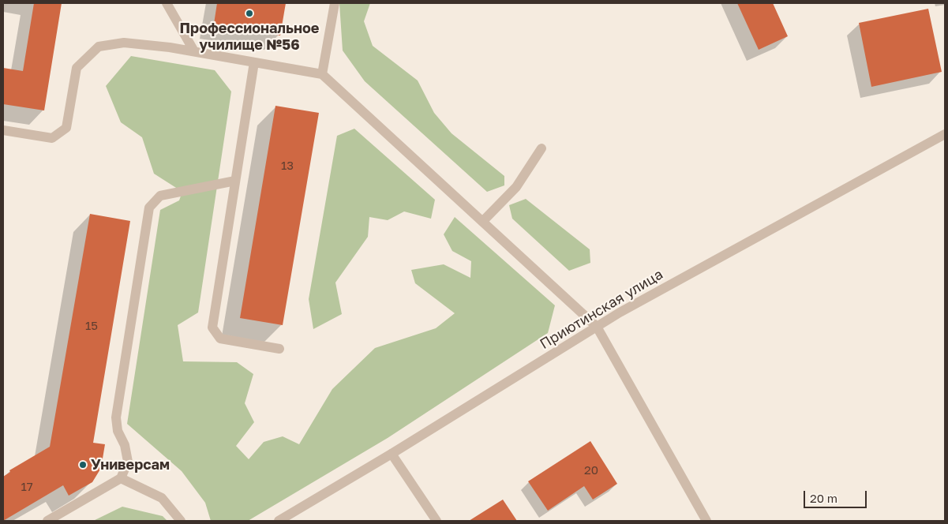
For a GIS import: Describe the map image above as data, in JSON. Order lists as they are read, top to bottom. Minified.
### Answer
{"streets":{"street":["Приютинская улица"]},"places":["Профессиональное училище №56","Универсам"],"house_numbers":["13","15","20","17"],"scale_bar":"20 m"}
